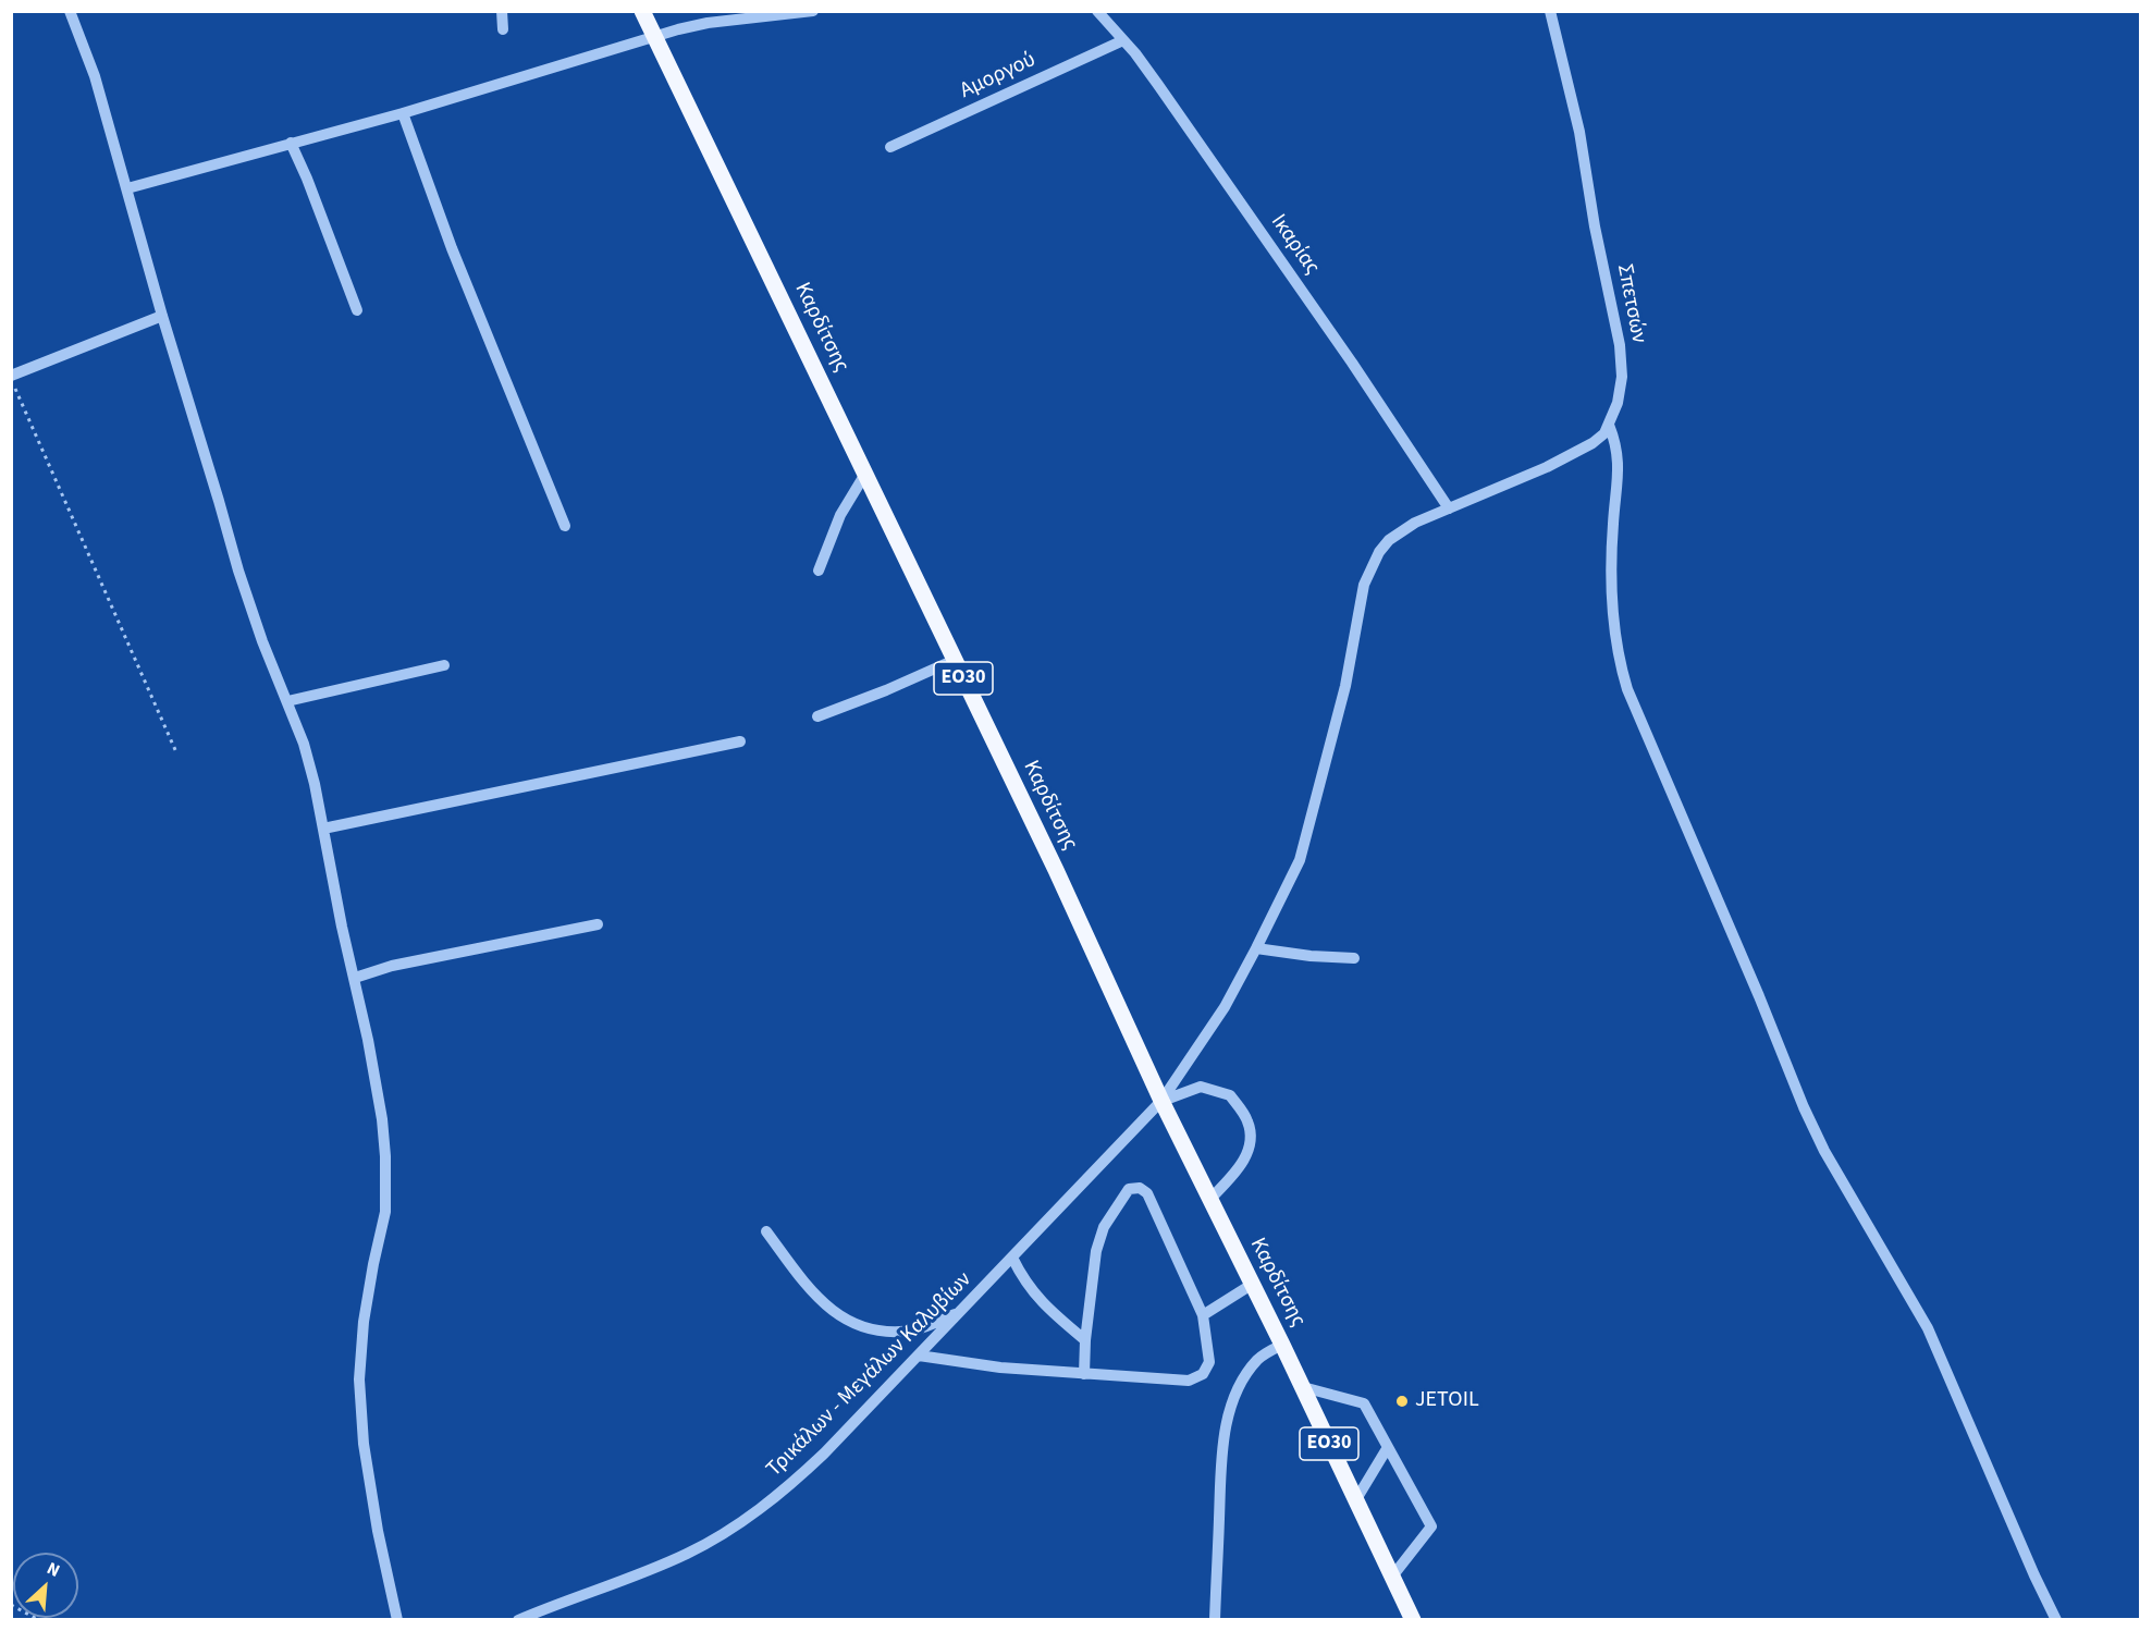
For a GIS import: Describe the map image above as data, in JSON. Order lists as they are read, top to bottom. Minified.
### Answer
{"streets":{"main road":["Καρδίτσης","ΕΟ30"],"street":["Αμοργού","Ικαρίας","Σπετσών","Τρικάλων - Μεγάλων Καλυβίων"]},"crossings":[["Αμοργού","Ικαρίας"],["Ικαρίας","Σπετσών"],["Σπετσών","Τρικάλων - Μεγάλων Καλυβίων"],["Καρδίτσης","Τρικάλων - Μεγάλων Καλυβίων"]],"places":["JETOIL"],"north":"top right"}
